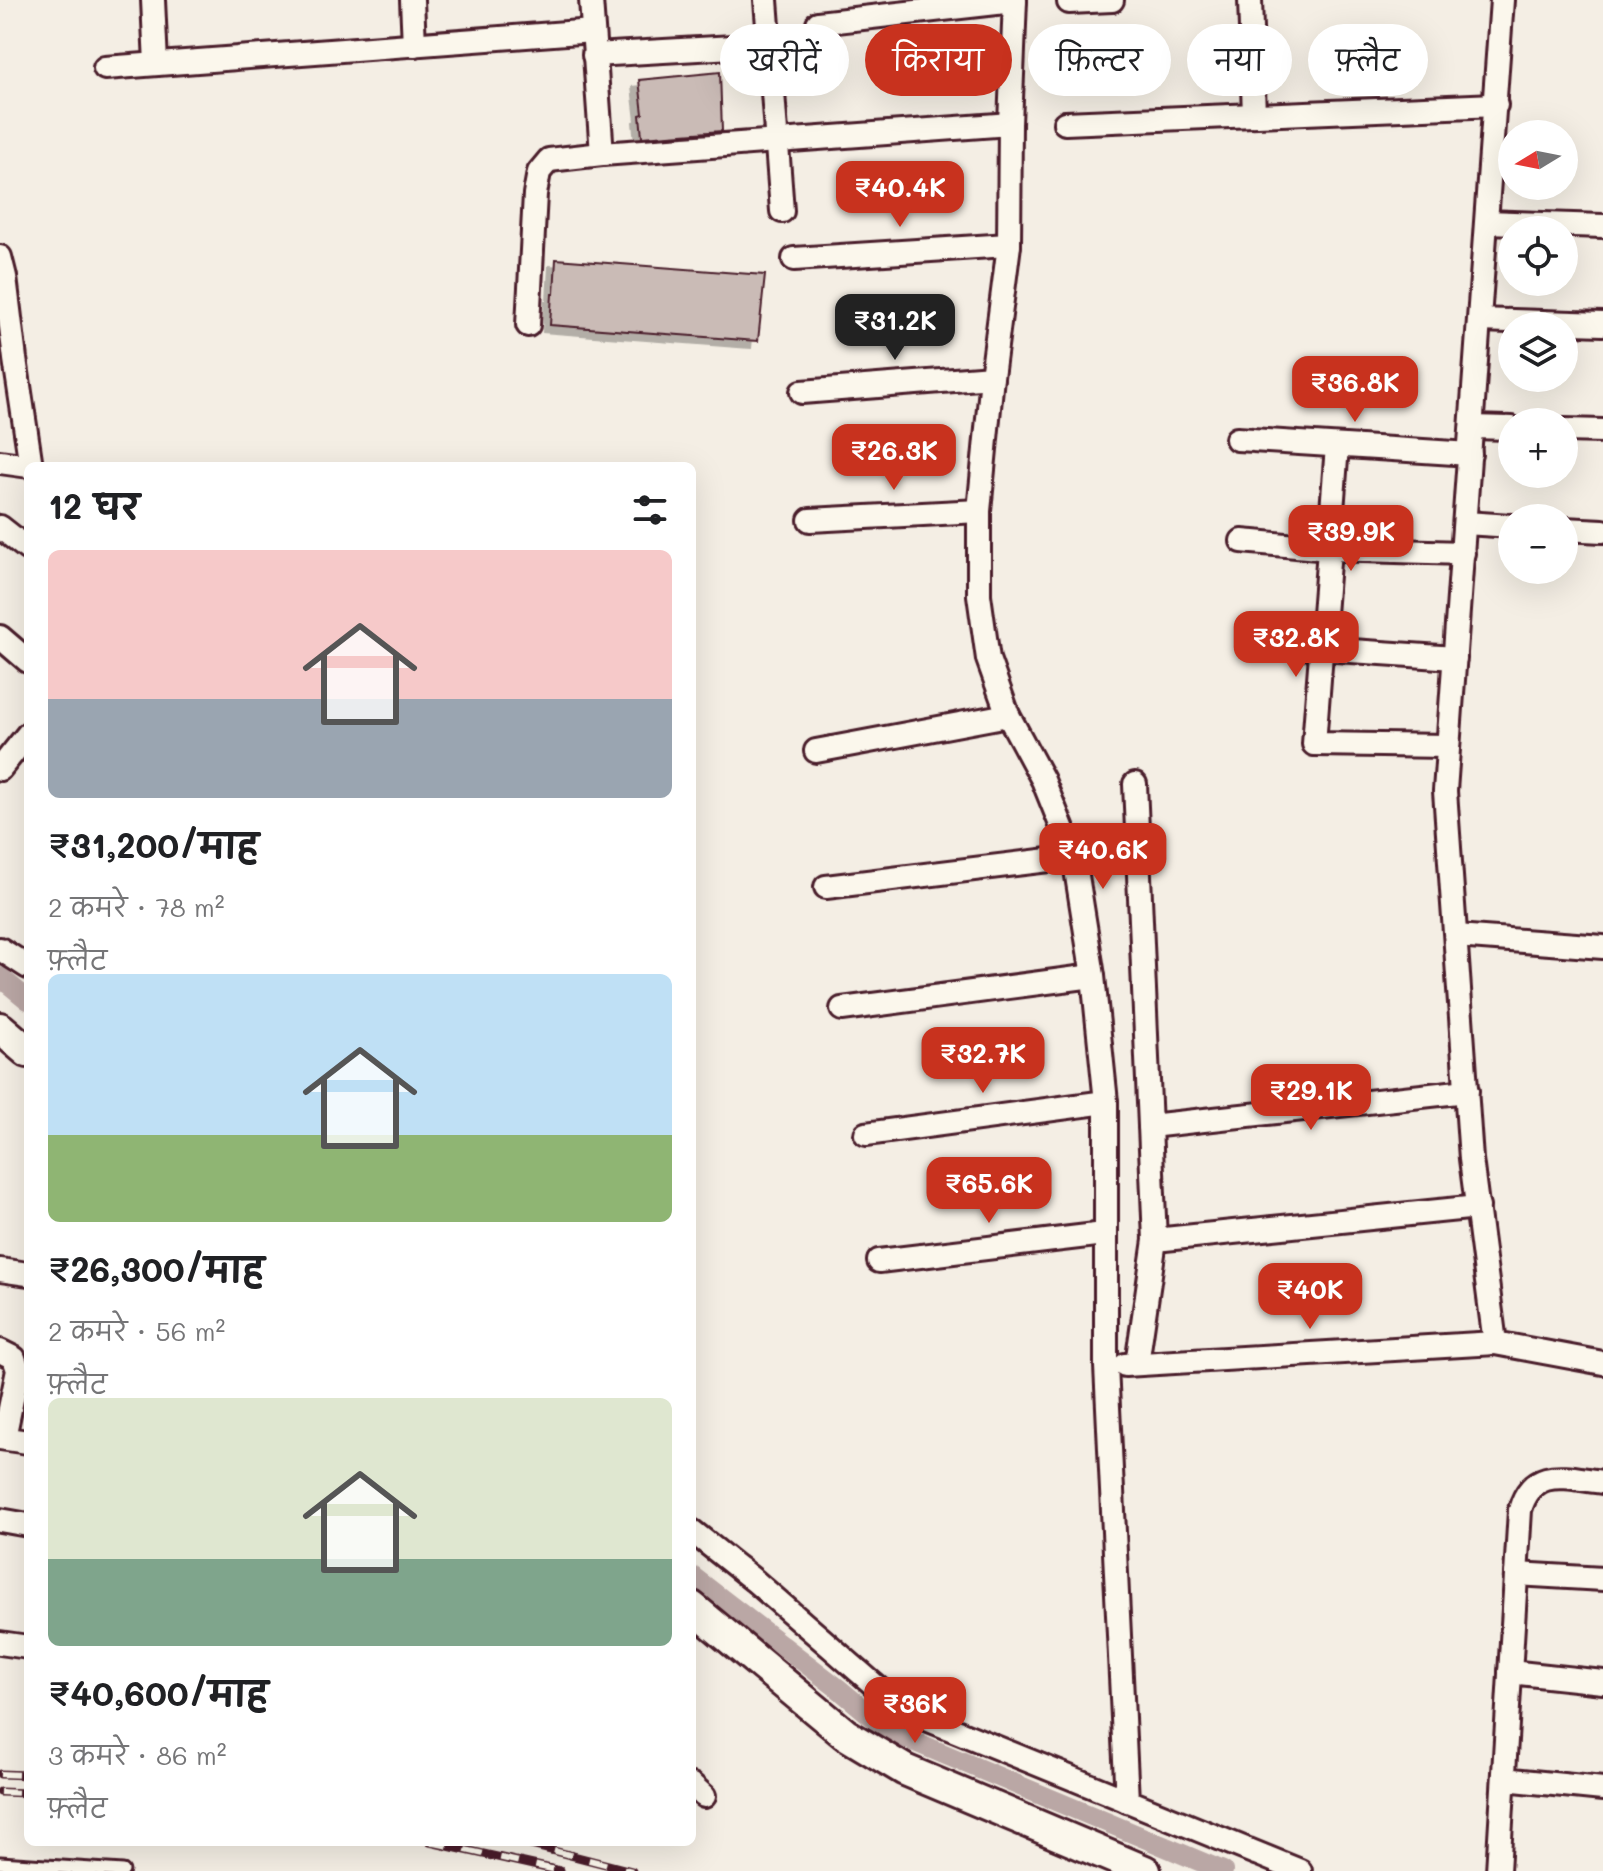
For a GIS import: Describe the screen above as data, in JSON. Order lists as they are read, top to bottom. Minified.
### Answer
{"north":"left","page":{"chip":["खरीदें","किराया","फ़िल्टर","नया","फ़्लैट"],"map_buttons":["+","−"],"price":["₹40.4K","₹31.2K","₹36.8K","₹26.3K","₹39.9K","₹32.8K","₹40.6K","₹32.7K","₹29.1K","₹65.6K","₹40K","₹36K"],"heading":"12 घर","list":[{"name":"₹31,200/माह","note":"2 कमरे · 78 m² · फ़्लैट"},{"name":"₹26,300/माह","note":"2 कमरे · 56 m² · फ़्लैट"},{"name":"₹40,600/माह","note":"3 कमरे · 86 m² · फ़्लैट"}]}}
